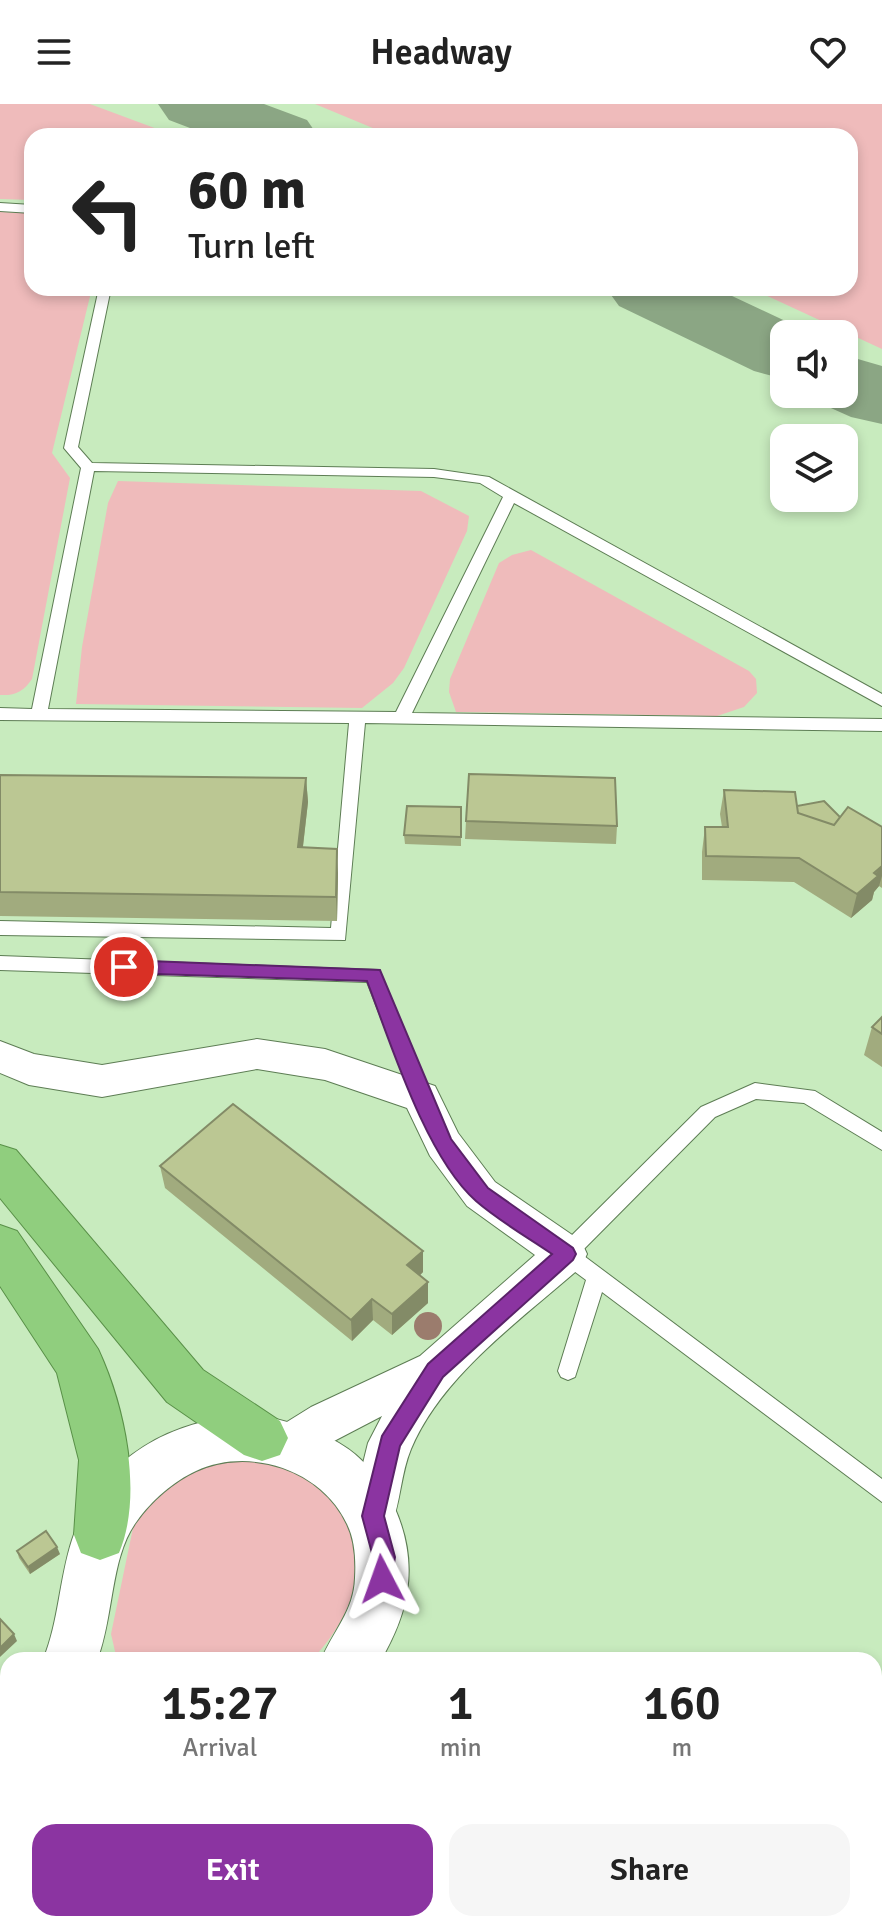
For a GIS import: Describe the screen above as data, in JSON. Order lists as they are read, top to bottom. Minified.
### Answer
{"page":{"header":"Headway","turn":["60 m","Turn left"],"eta":["15:27","Arrival","1","min","160","m"],"buttons":["Exit","Share"]}}
